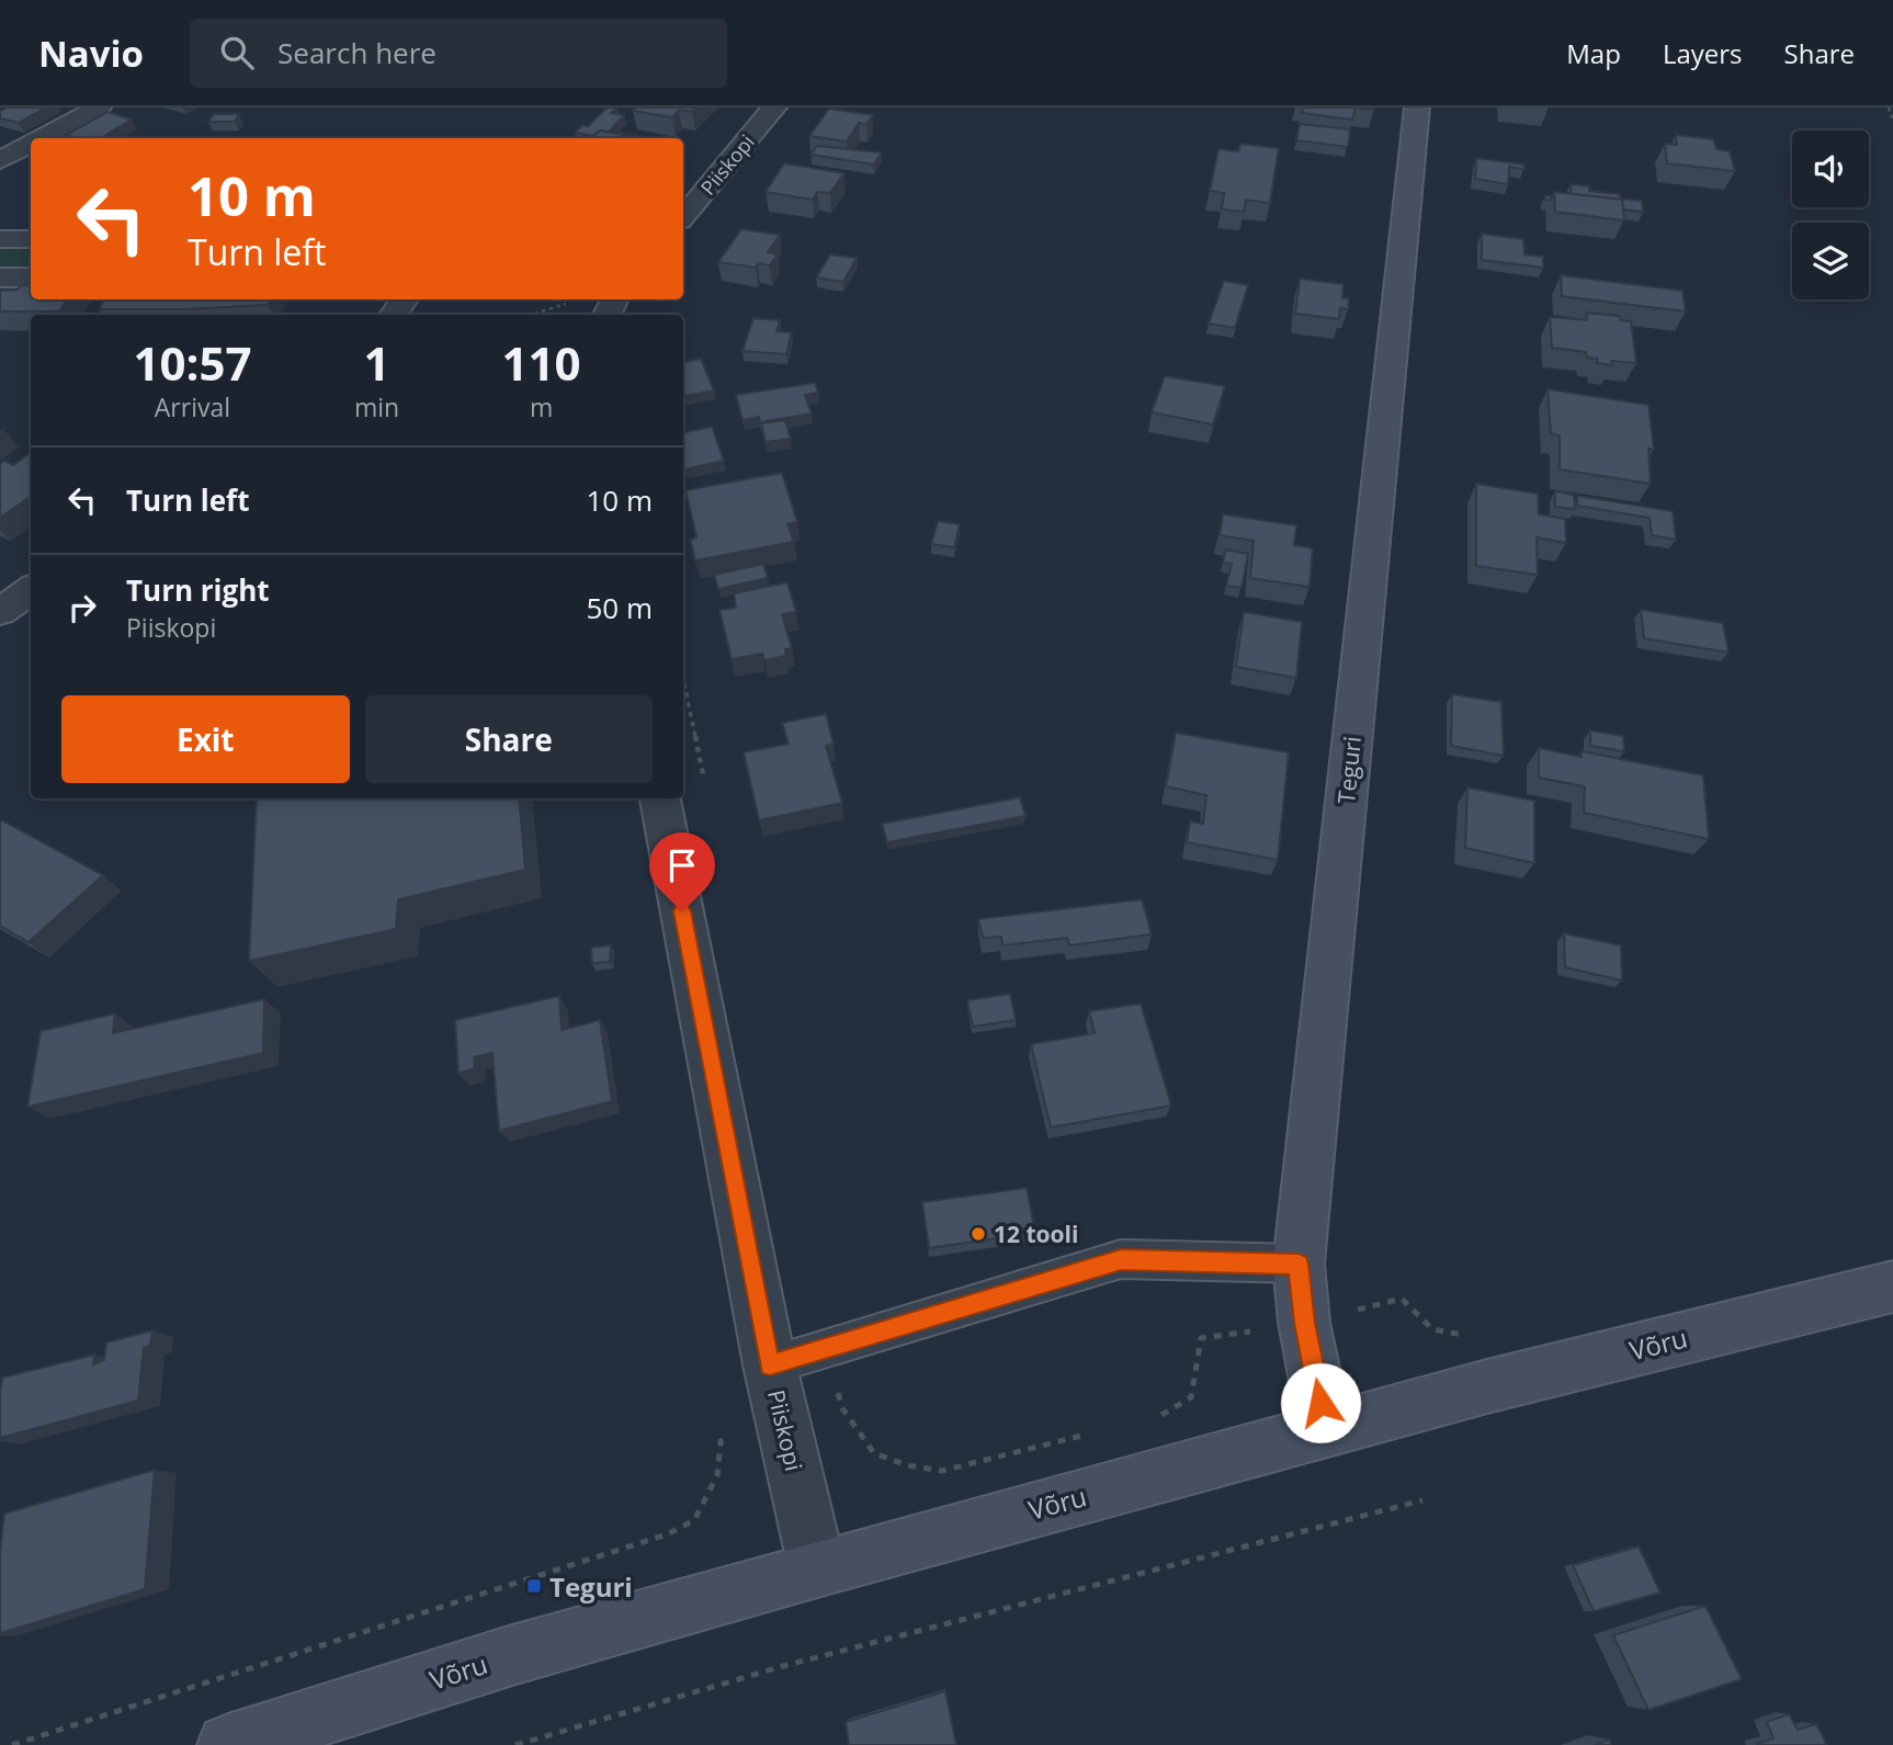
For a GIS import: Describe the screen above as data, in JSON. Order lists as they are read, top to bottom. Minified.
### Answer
{"streets":{"street":["Piiskopi","Teguri","Võru"]},"crossings":[["Piiskopi","Võru"],["Teguri","Võru"]],"places":{"other":["12 tooli"],"transit":["Teguri"]},"page":{"header":"Navio","search":"Search here","nav":["Map","Layers","Share"],"turn":["10 m","Turn left"],"eta":["10:57","Arrival","1","min","110","m"],"list":[{"name":"Turn left","value":"10 m"},{"name":"Turn right","note":"Piiskopi","value":"50 m"}],"buttons":["Exit","Share"]}}
